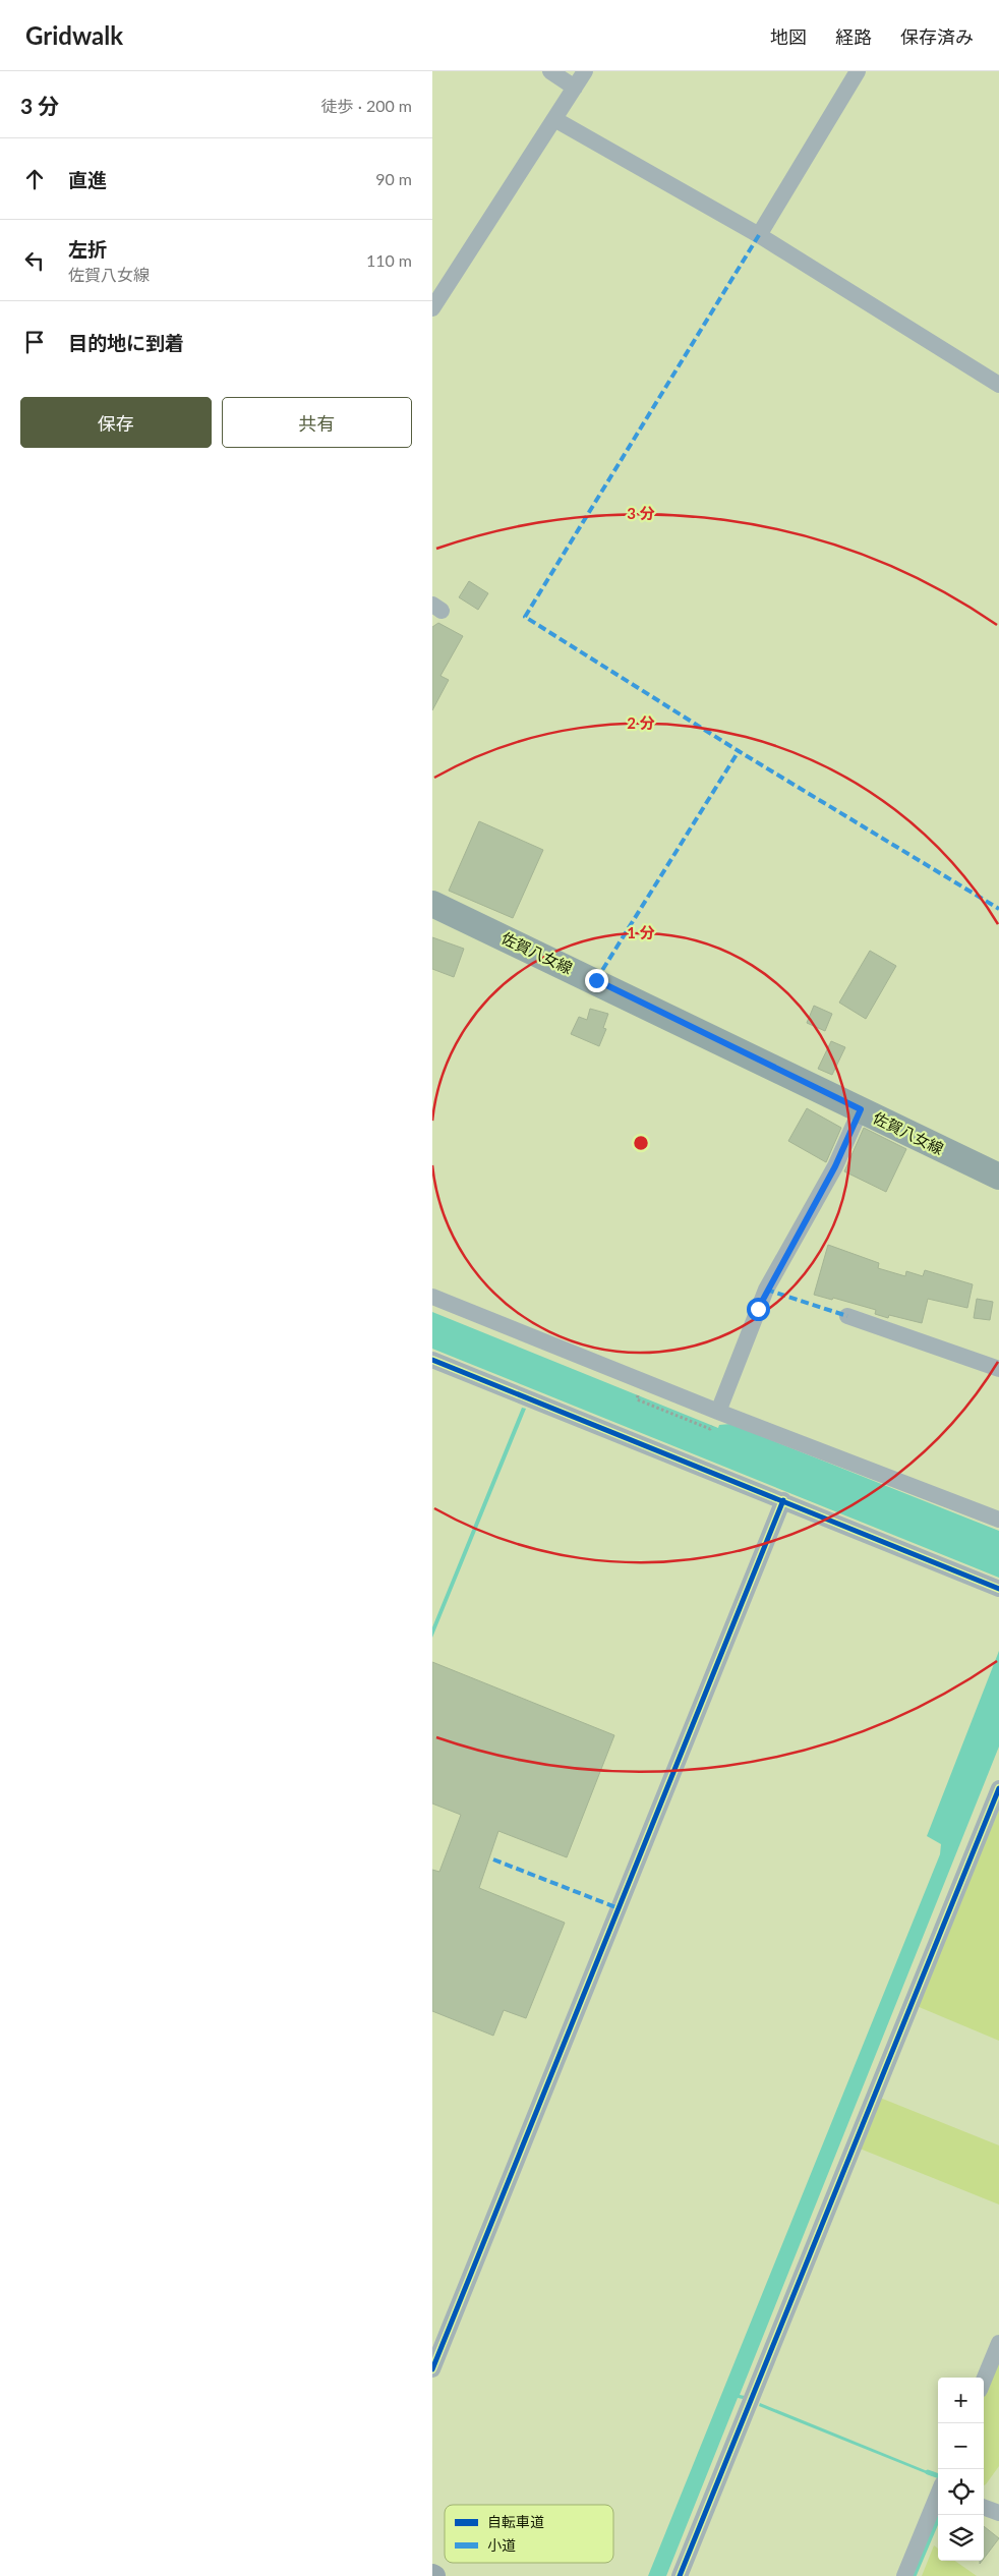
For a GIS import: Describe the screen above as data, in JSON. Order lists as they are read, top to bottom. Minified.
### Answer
{"streets":{"main road":["佐賀八女線"]},"legend":["自転車道","小道"],"page":{"header":"Gridwalk","nav":["地図","経路","保存済み"],"heading":["3 分","徒歩 · 200 m"],"list":[["直進","90 m"],["左折","佐賀八女線","110 m"],"目的地に到着"],"buttons":["保存","共有"],"map_buttons":["+","−"]},"rings":["3 分","2 分","1 分"]}
